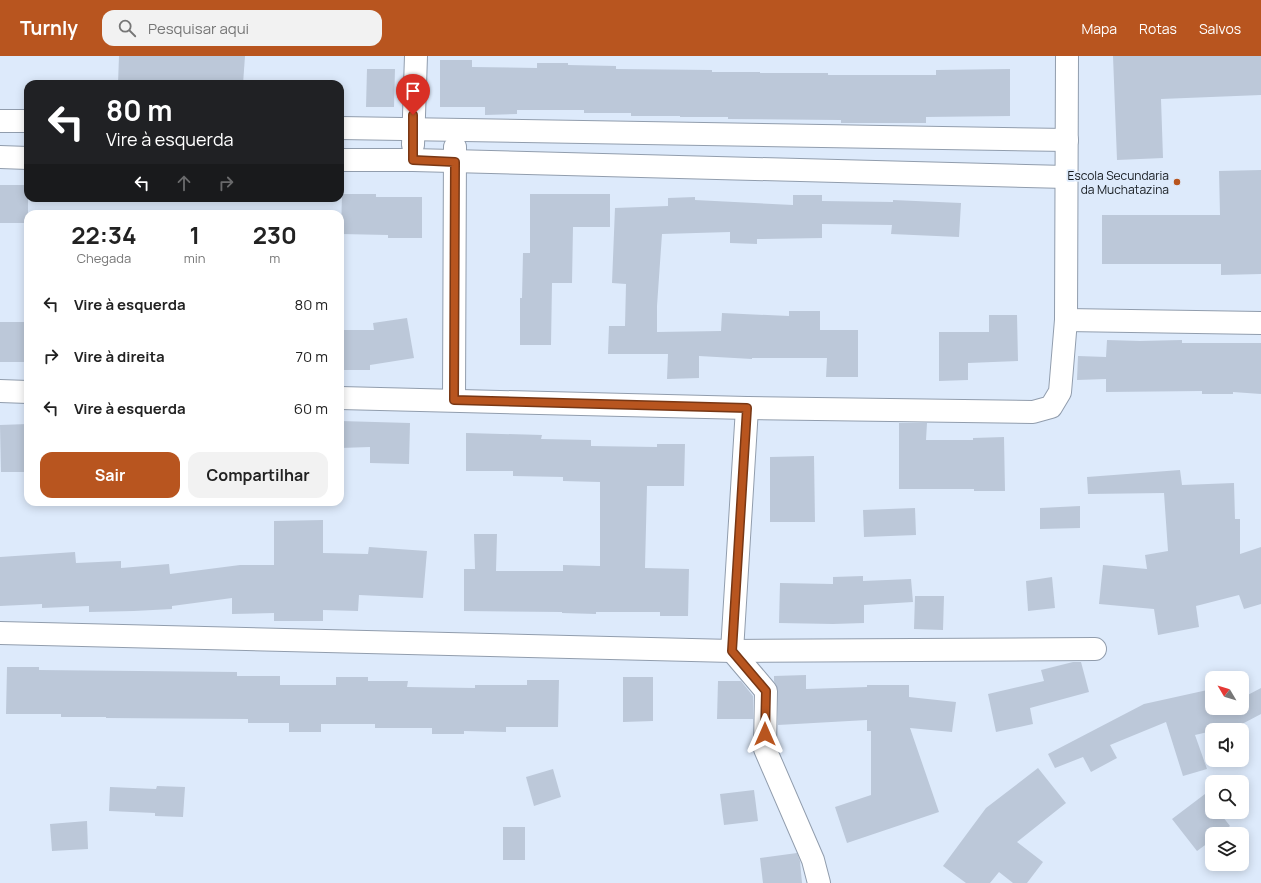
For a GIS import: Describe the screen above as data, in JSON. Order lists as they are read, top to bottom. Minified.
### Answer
{"places":["Escola Secundaria da Muchatazina"],"north":"top left","page":{"header":"Turnly","search":"Pesquisar aqui","nav":["Mapa","Rotas","Salvos"],"turn":["80 m","Vire à esquerda"],"eta":["22:34","Chegada","1","min","230","m"],"list":[{"name":"Vire à esquerda","value":"80 m"},{"name":"Vire à direita","value":"70 m"},{"name":"Vire à esquerda","value":"60 m"}],"buttons":["Sair","Compartilhar"]}}
